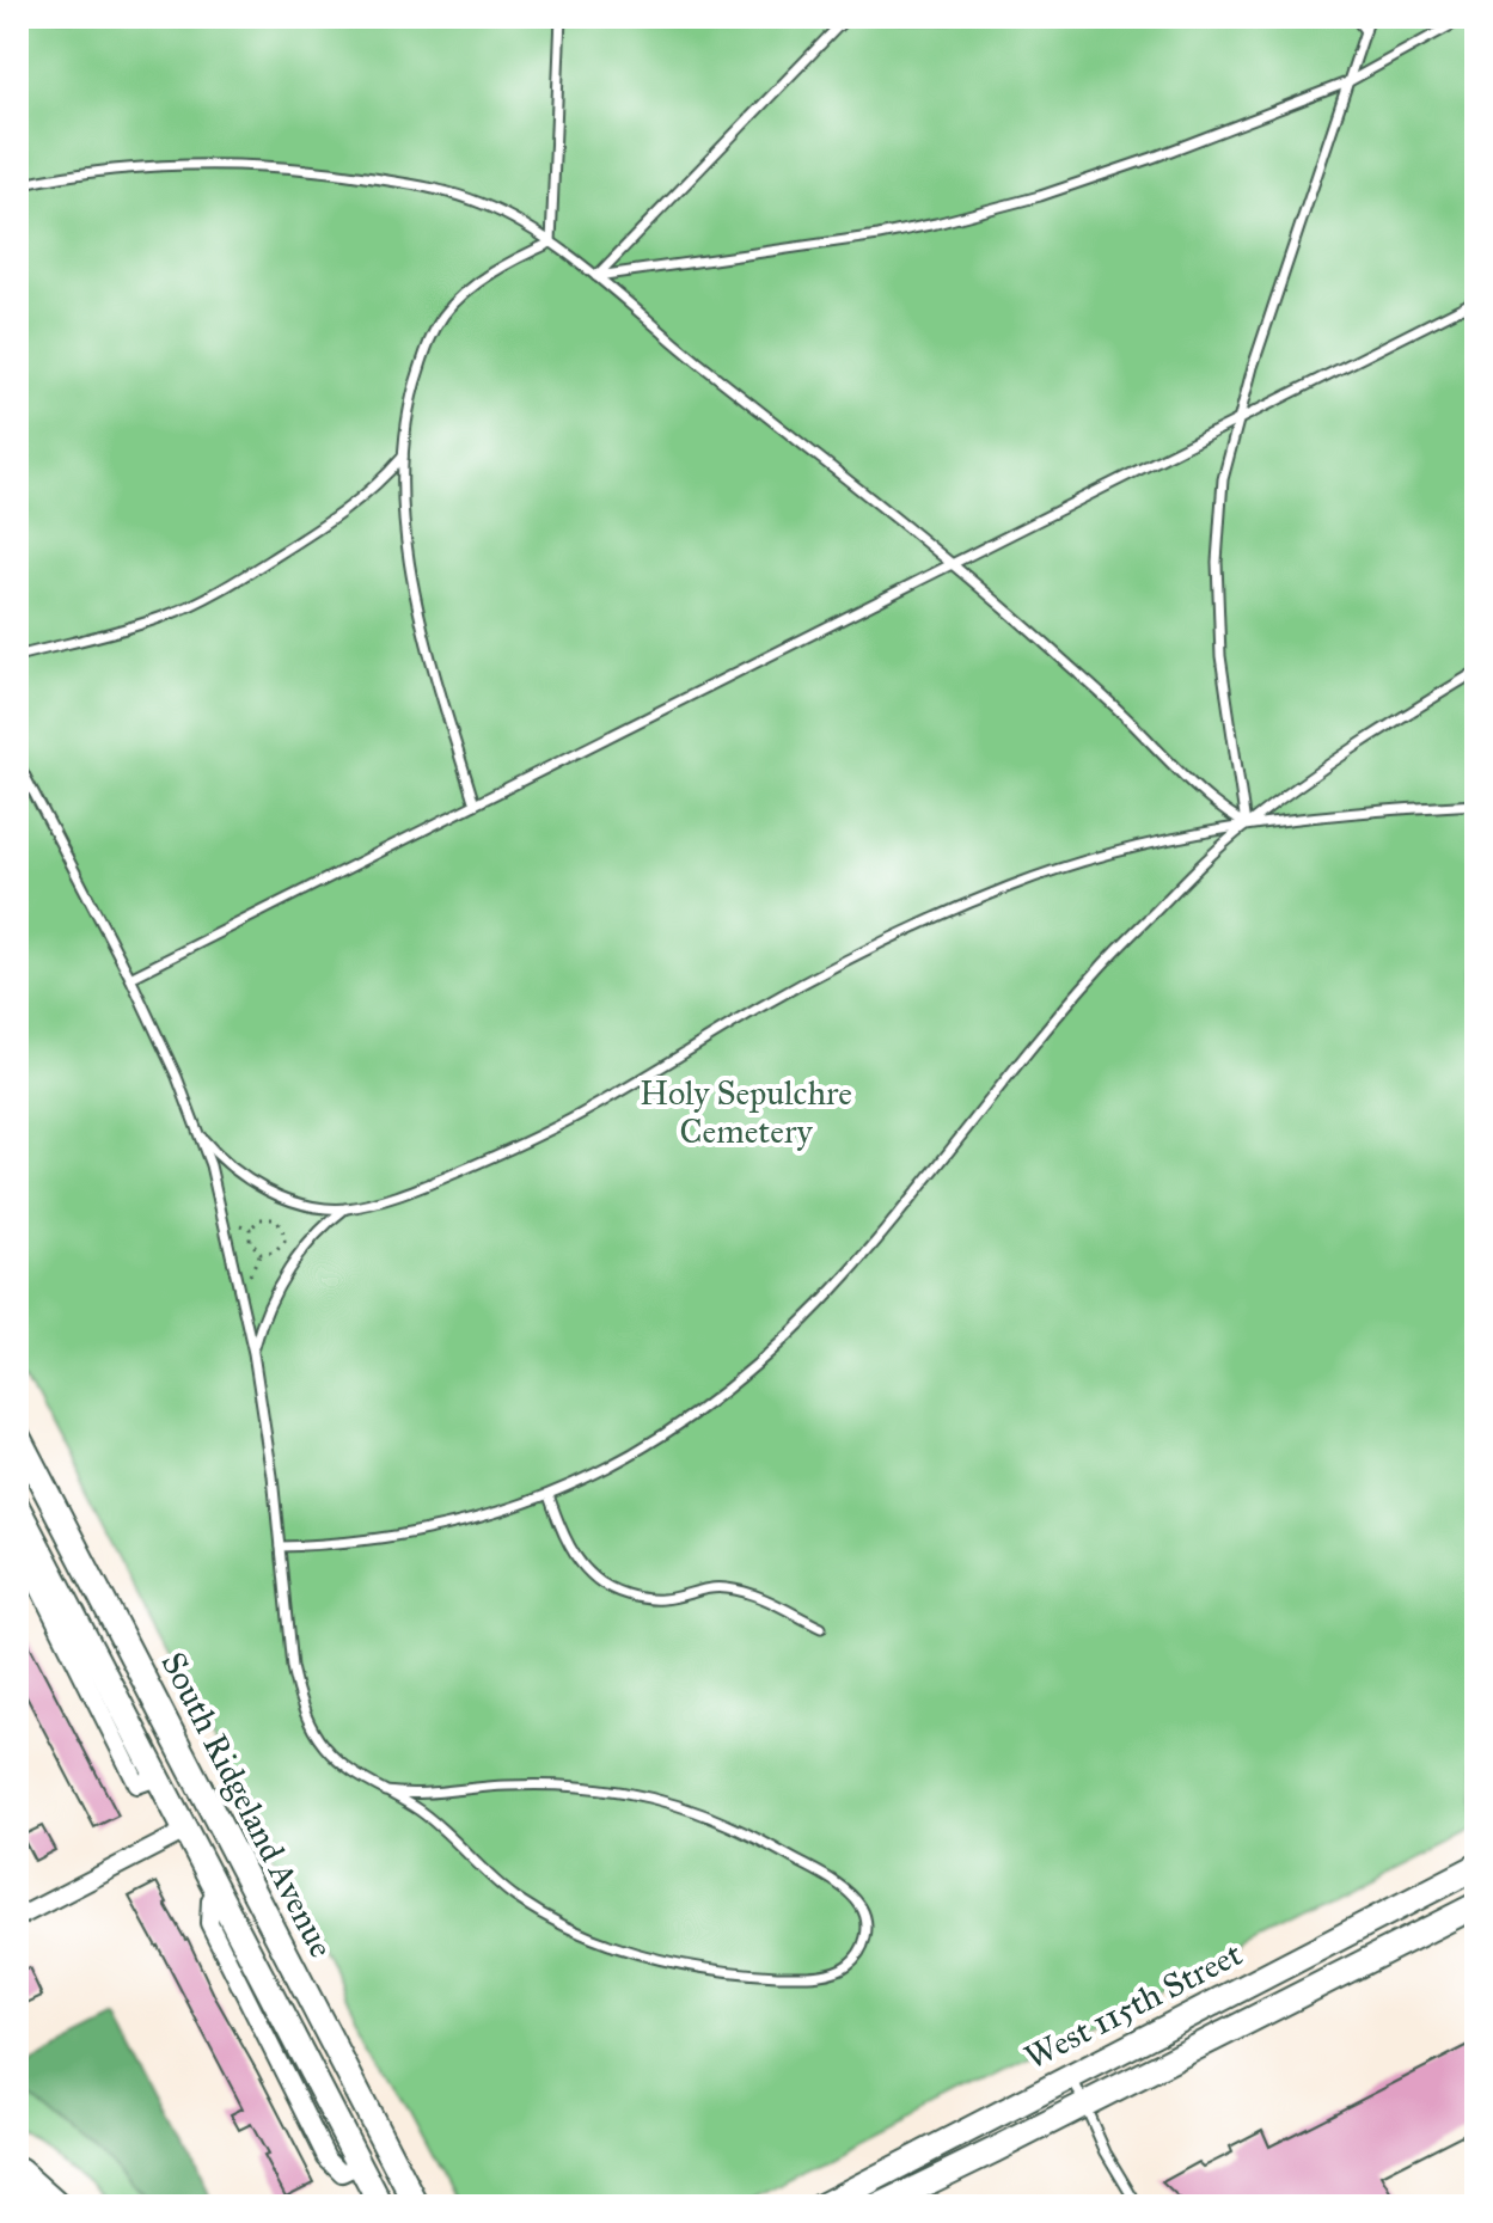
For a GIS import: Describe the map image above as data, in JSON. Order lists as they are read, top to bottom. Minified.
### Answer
{"streets":{"main road":["South Ridgeland Avenue","West 115th Street"]},"parks":["Holy Sepulchre Cemetery"]}
